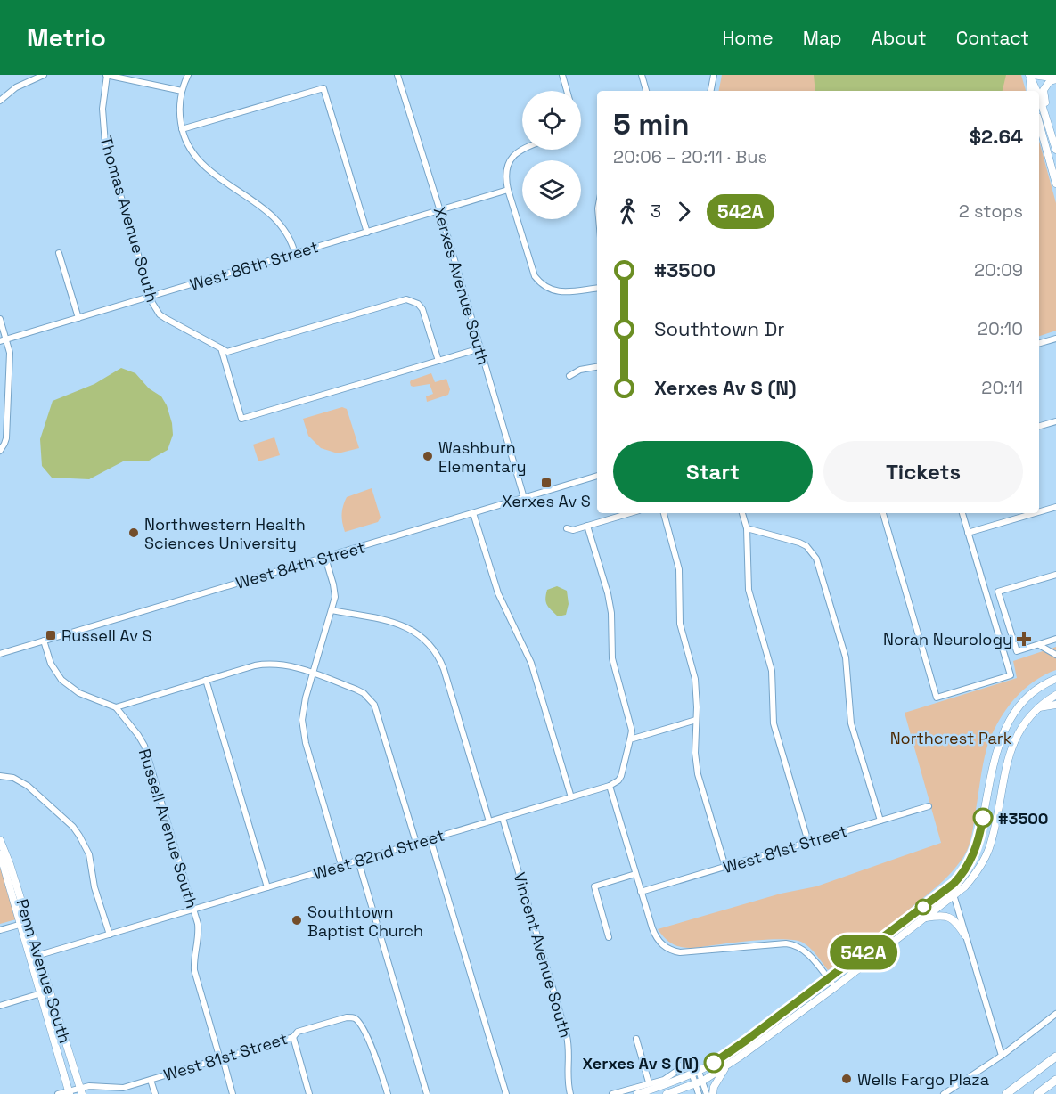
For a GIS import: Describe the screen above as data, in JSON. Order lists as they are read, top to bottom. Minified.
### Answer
{"streets":{"main road":["Penn Avenue South"],"street":["Thomas Avenue South","West 86th Street","Xerxes Avenue South","West 84th Street","Russell Avenue South","West 81st Street","West 82nd Street","Vincent Avenue South"]},"crossings":[["Thomas Avenue South","West 86th Street"],["West 86th Street","Xerxes Avenue South"],["Xerxes Avenue South","West 84th Street"],["West 84th Street","Russell Avenue South"],["Russell Avenue South","West 81st Street"],["Russell Avenue South","West 82nd Street"],["West 81st Street","Penn Avenue South"],["West 82nd Street","Vincent Avenue South"],["West 82nd Street","Penn Avenue South"]],"parks":["Northcrest Park"],"places":{"other":["Washburn Elementary","Northwestern Health Sciences University","#3500","Southtown Baptist Church","Xerxes Av S (N)","Wells Fargo Plaza"],"transit":["Xerxes Av S","Russell Av S"],"health":["Noran Neurology"]},"lines":["bus line 542A"],"page":{"header":"Metrio","nav":["Home","Map","About","Contact"],"on_map":"542A","heading":["5 min","20:06 – 20:11 · Bus","$2.64"],"legs":["3","542A","2 stops"],"list":[{"name":"#3500","value":"20:09"},{"name":"Southtown Dr","value":"20:10"},{"name":"Xerxes Av S (N)","value":"20:11"}],"buttons":["Start","Tickets"]}}
